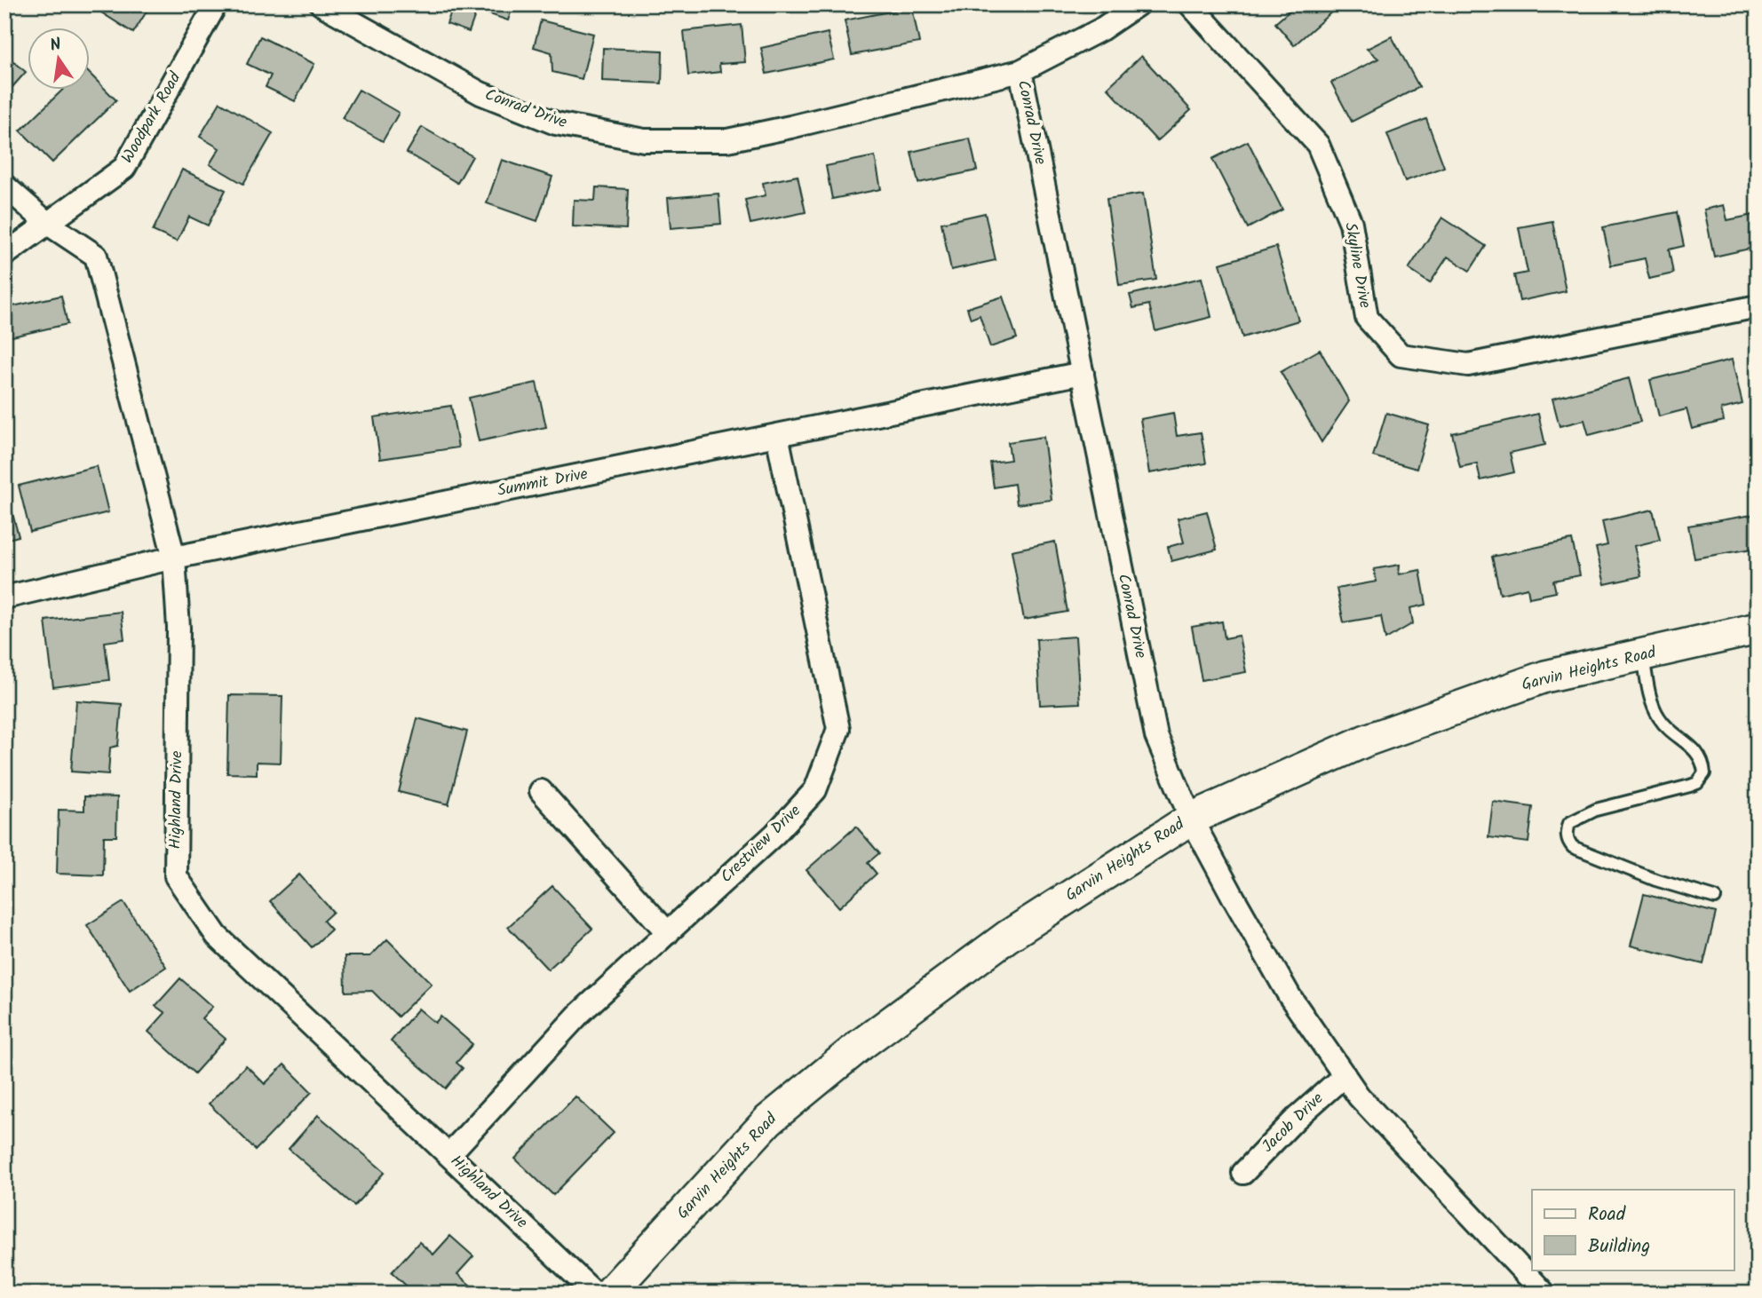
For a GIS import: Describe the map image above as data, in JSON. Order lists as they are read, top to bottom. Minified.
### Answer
{"streets":{"main road":["Garvin Heights Road"],"street":["Conrad Drive","Woodpark Road","Skyline Drive","Summit Drive","Highland Drive","Crestview Drive","Jacob Drive"]},"crossings":[["Conrad Drive","Summit Drive"],["Conrad Drive","Garvin Heights Road"],["Conrad Drive","Jacob Drive"],["Woodpark Road","Highland Drive"],["Summit Drive","Highland Drive"],["Summit Drive","Crestview Drive"],["Highland Drive","Crestview Drive"]],"legend":["Road","Building"],"north":"top"}
